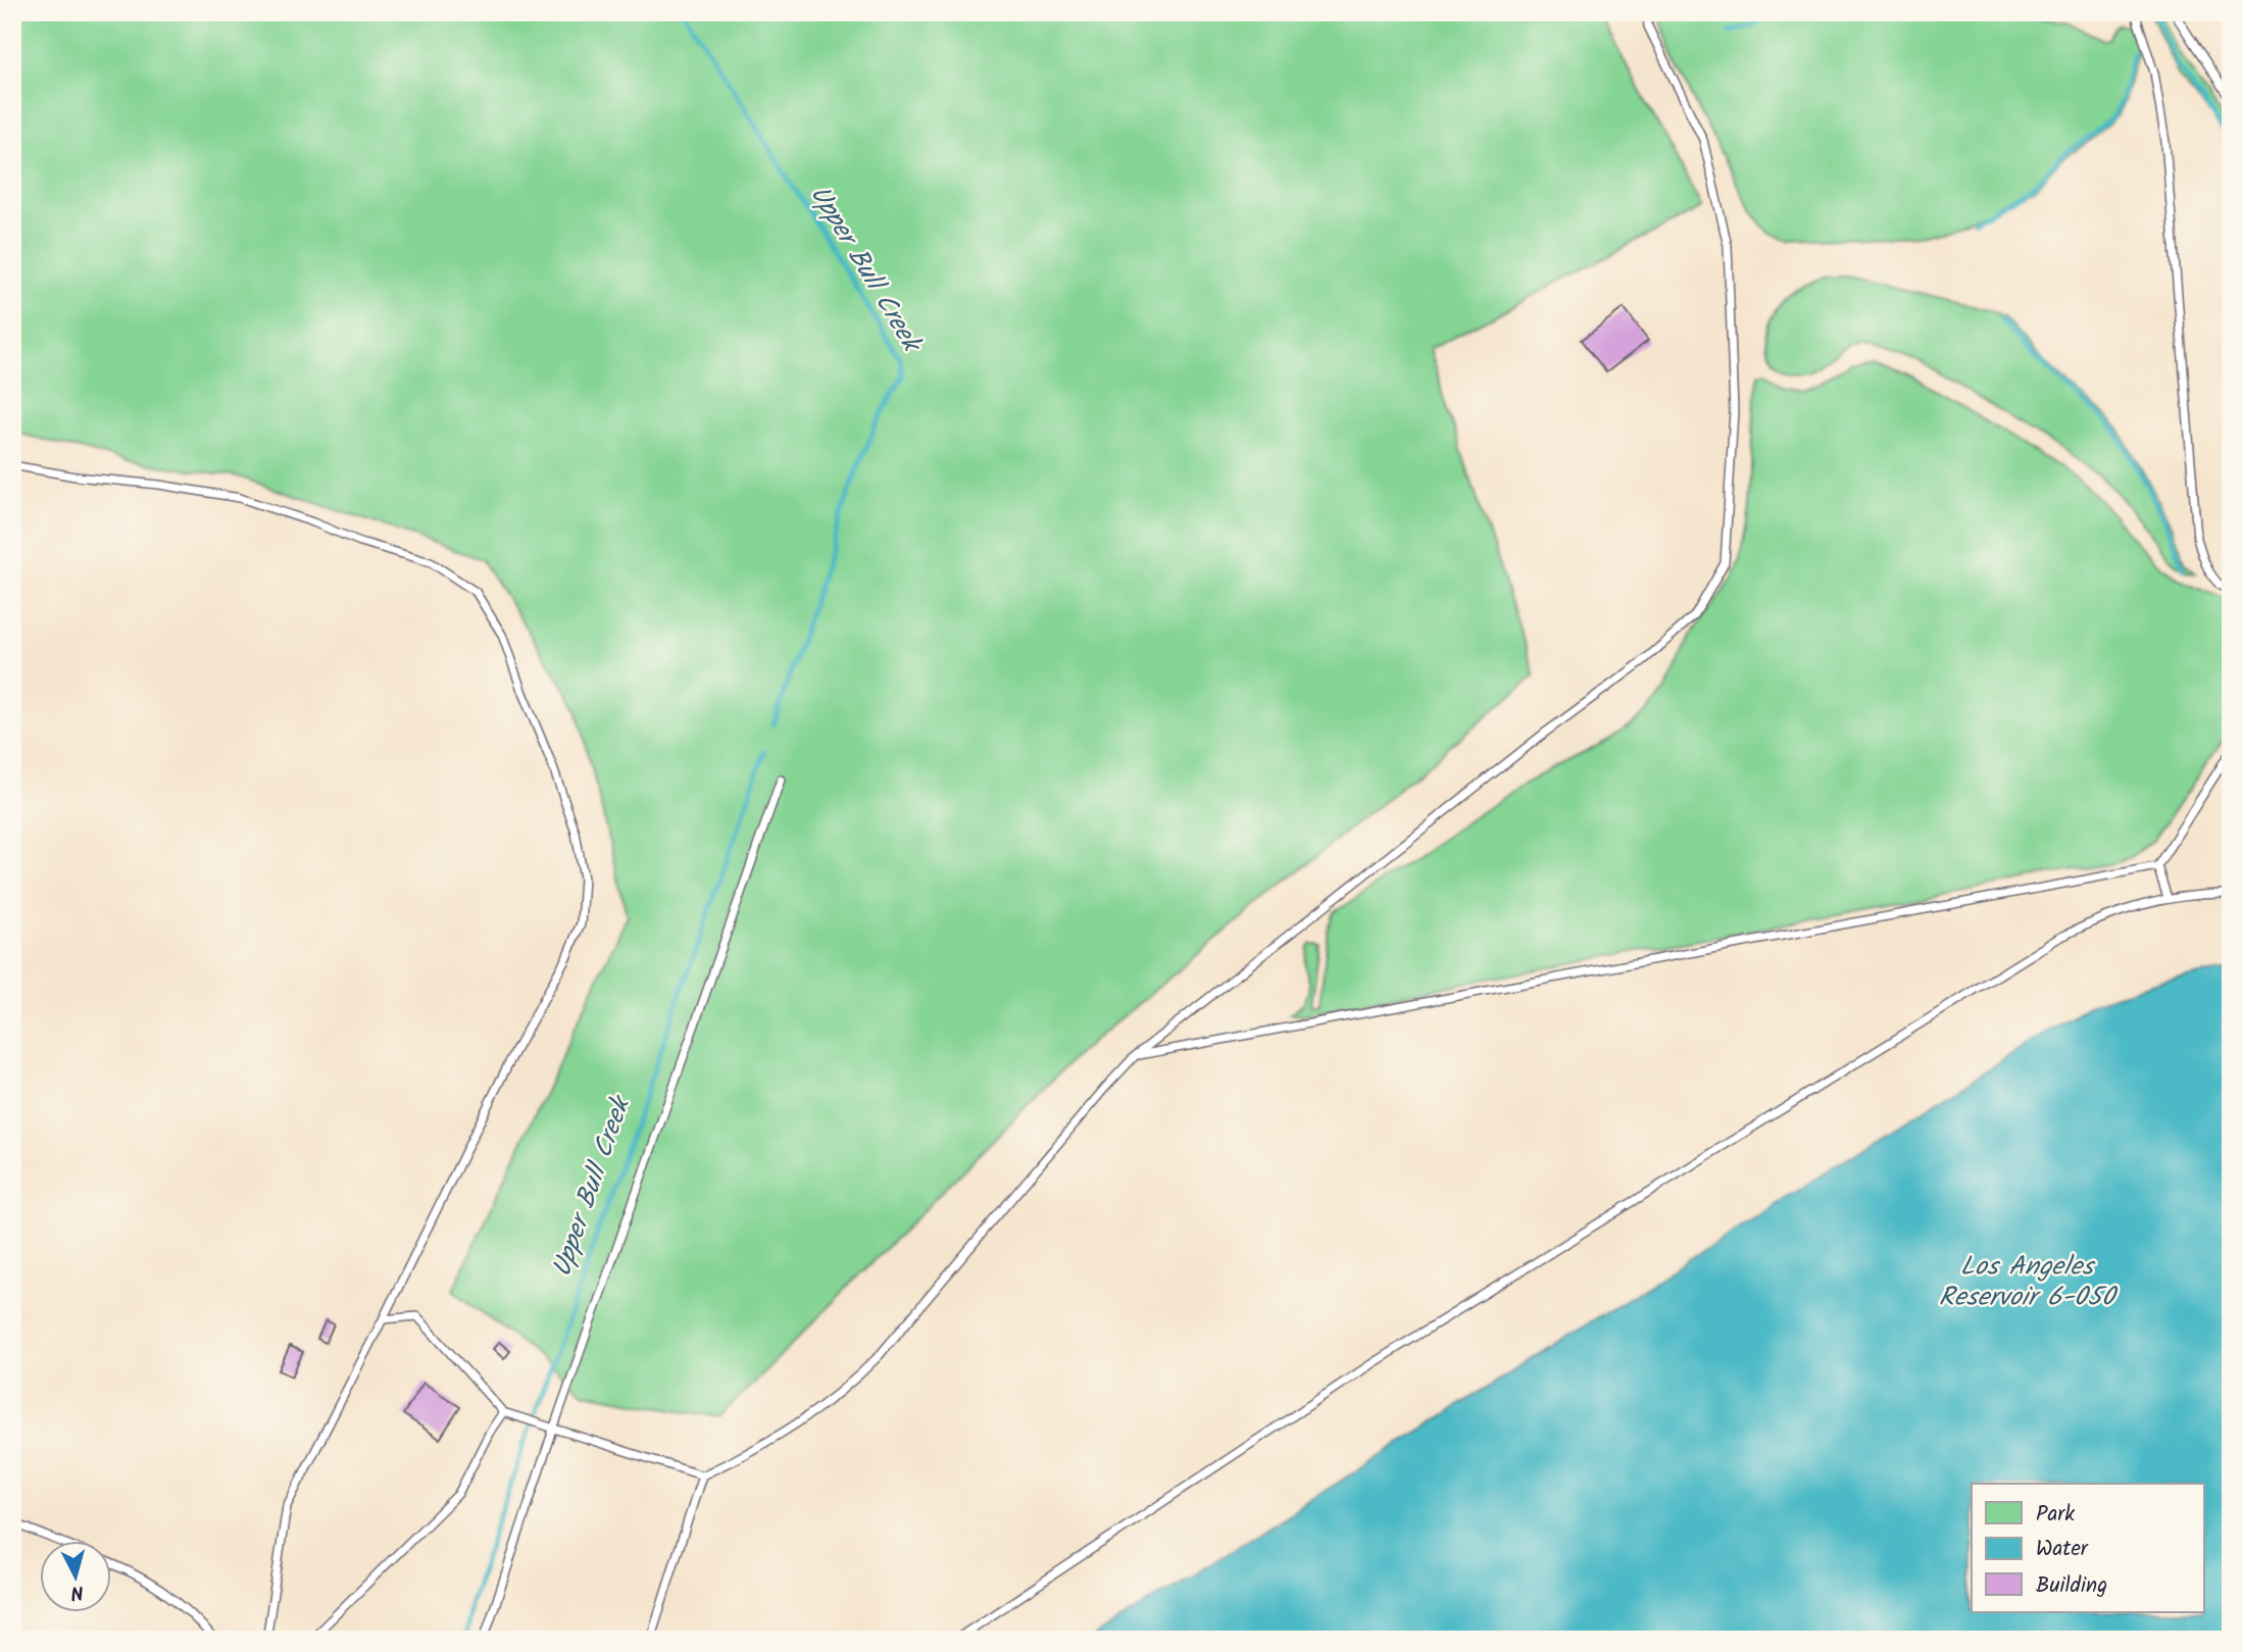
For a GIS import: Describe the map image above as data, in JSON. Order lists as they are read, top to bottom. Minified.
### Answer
{"water":["Upper Bull Creek","Los Angeles Reservoir 6-050"],"legend":["Park","Water","Building"],"north":"bottom"}
